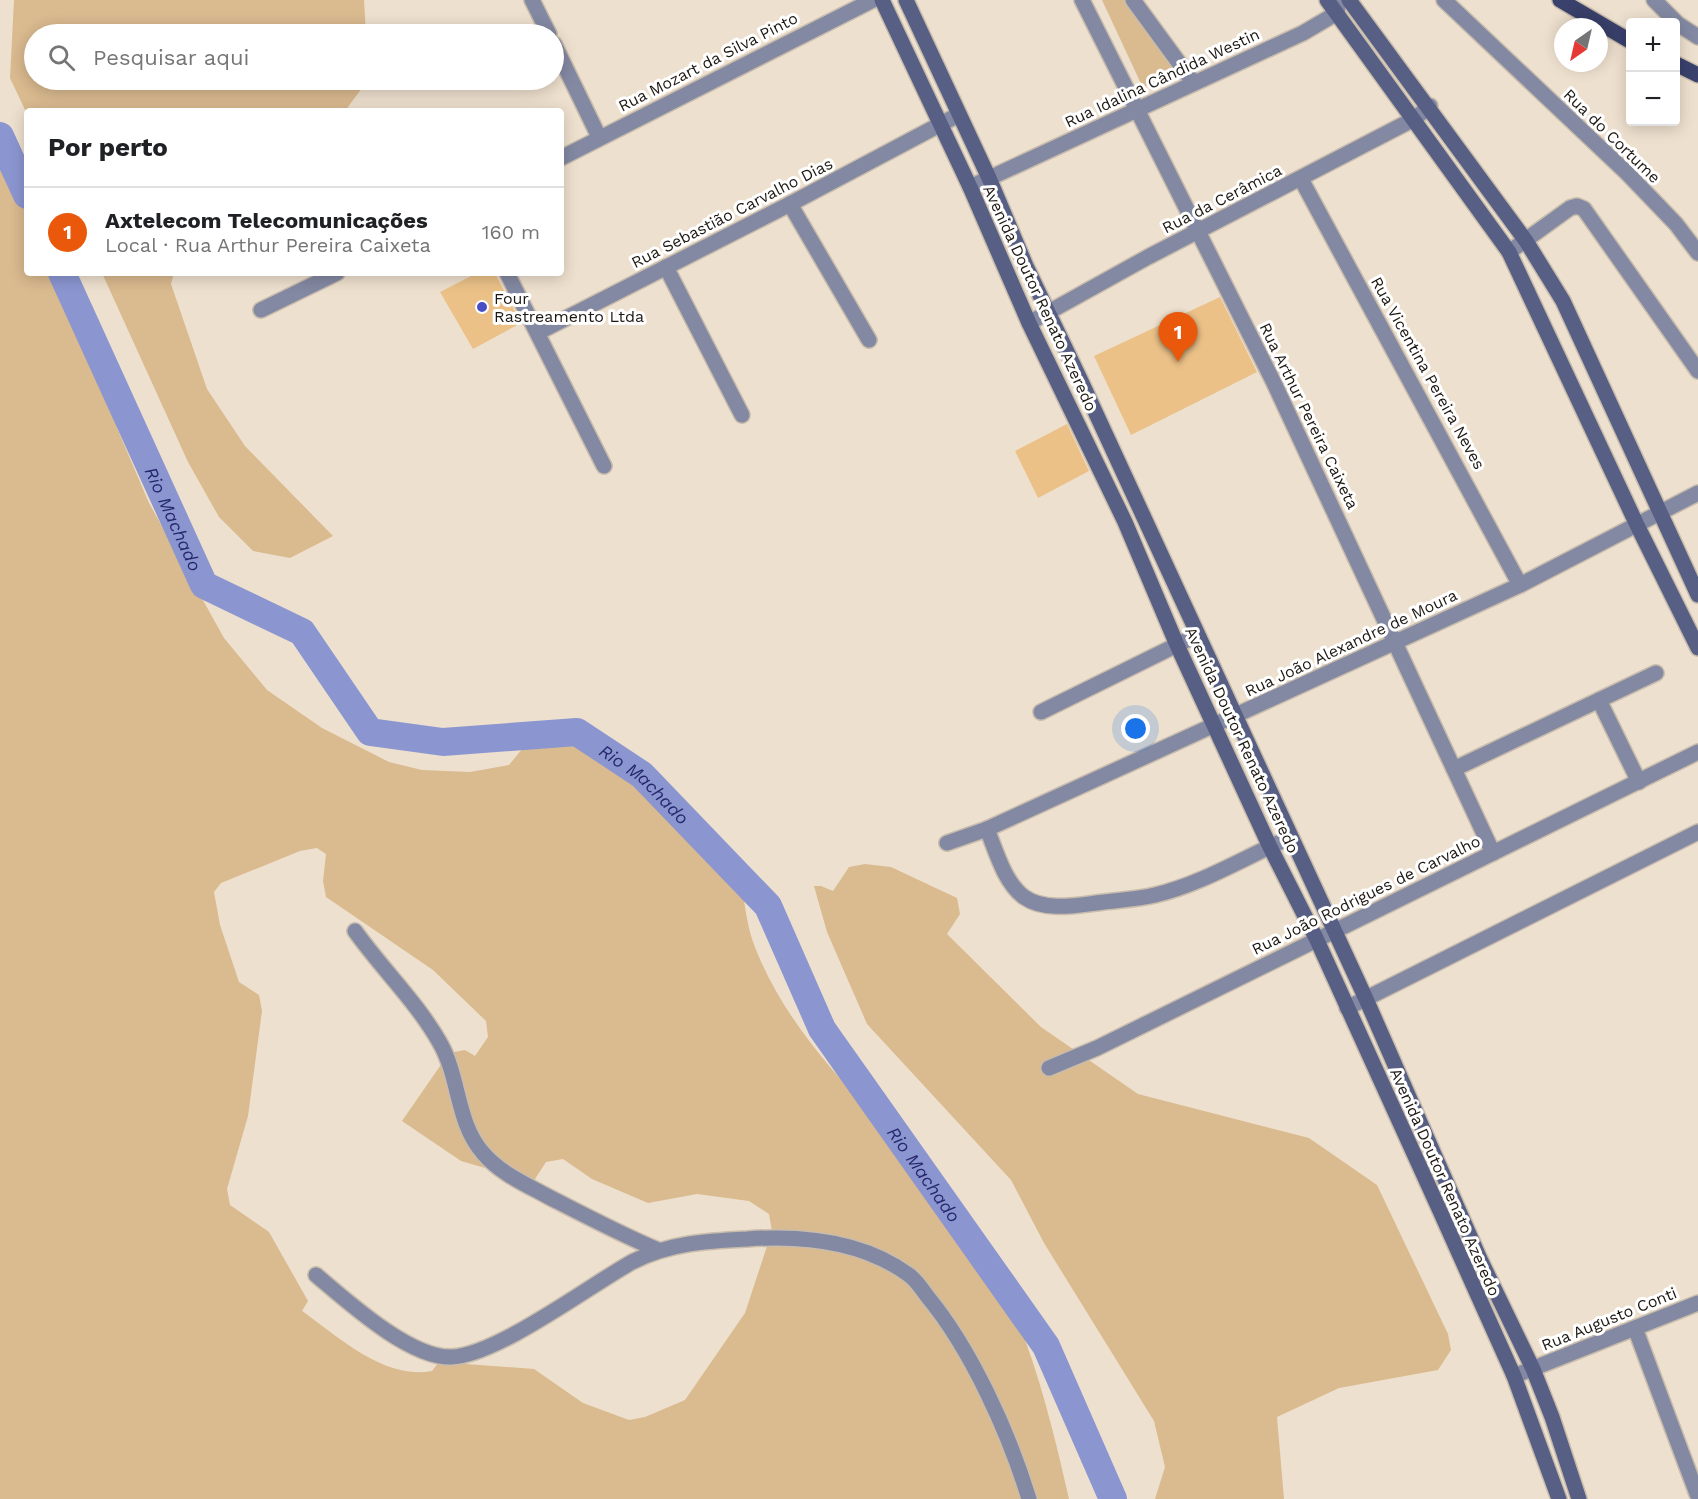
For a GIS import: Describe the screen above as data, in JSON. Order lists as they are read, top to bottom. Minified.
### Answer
{"streets":{"street":["Rua Mozart da Silva Pinto","Rua Idalina Cândida Westin","Rua do Cortume","Rua da Cerâmica","Rua Sebastião Carvalho Dias","Avenida Doutor Renato Azeredo","Rua Vicentina Pereira Neves","Rua Arthur Pereira Caixeta","Rua João Alexandre de Moura","Rua João Rodrigues de Carvalho","Rua Augusto Conti"]},"crossings":[["Rua Idalina Cândida Westin","Avenida Doutor Renato Azeredo"],["Rua Idalina Cândida Westin","Rua Arthur Pereira Caixeta"],["Rua da Cerâmica","Avenida Doutor Renato Azeredo"],["Rua da Cerâmica","Rua Vicentina Pereira Neves"],["Rua da Cerâmica","Rua Arthur Pereira Caixeta"],["Rua Sebastião Carvalho Dias","Avenida Doutor Renato Azeredo"],["Avenida Doutor Renato Azeredo","Rua João Alexandre de Moura"],["Avenida Doutor Renato Azeredo","Rua João Rodrigues de Carvalho"],["Avenida Doutor Renato Azeredo","Rua Augusto Conti"],["Rua Vicentina Pereira Neves","Rua João Alexandre de Moura"],["Rua Arthur Pereira Caixeta","Rua João Alexandre de Moura"],["Rua Arthur Pereira Caixeta","Rua João Rodrigues de Carvalho"]],"water":["Rio Machado"],"places":["Four Rastreamento Ltda"],"north":"bottom left","page":{"map_buttons":["+","−"],"search":"Pesquisar aqui","heading":"Por perto","list":[{"mark":"1","name":"Axtelecom Telecomunicações","note":"Local · Rua Arthur Pereira Caixeta","value":"160 m"}],"pins":"1"}}
